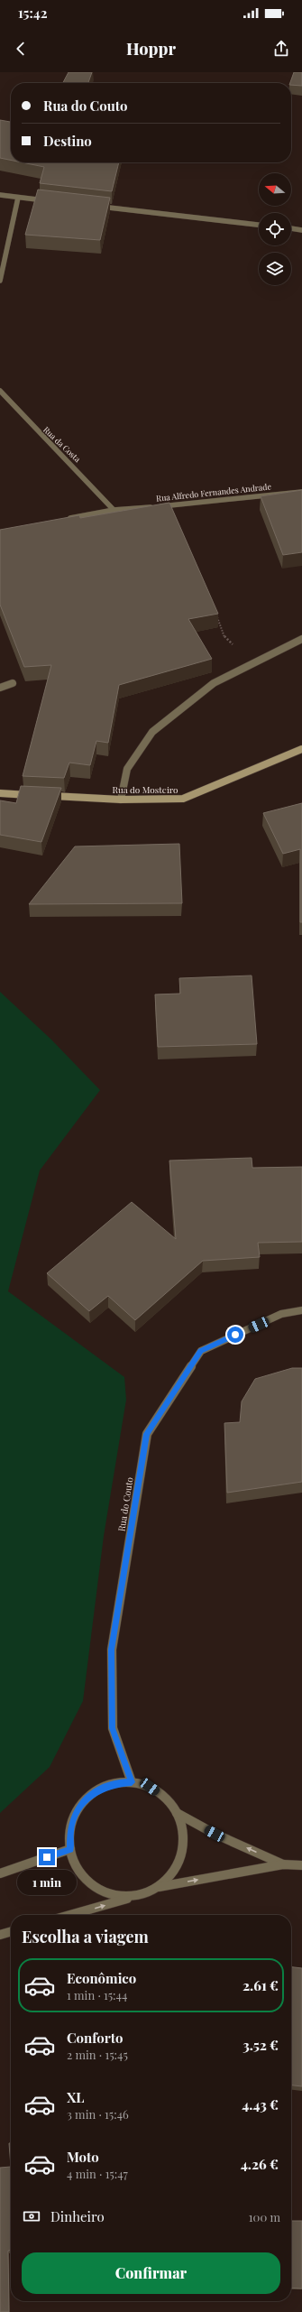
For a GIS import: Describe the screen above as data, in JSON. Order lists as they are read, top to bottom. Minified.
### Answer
{"streets":{"main road":["Rua do Mosteiro"],"street":["Rua da Costa","Rua Alfredo Fernandes Andrade","Rua do Couto"]},"crossings":[["Rua da Costa","Rua Alfredo Fernandes Andrade"]],"north":"left","page":{"status":"15:42","header":"Hoppr","banner":["Rua do Couto","Destino"],"bubble":"1 min","heading":"Escolha a viagem","list":[{"name":"Econômico","note":"1 min · 15:44","value":"2.61 €"},{"name":"Conforto","note":"2 min · 15:45","value":"3.52 €"},{"name":"XL","note":"3 min · 15:46","value":"4.43 €"},{"name":"Moto","note":"4 min · 15:47","value":"4.26 €"}],"pay":["Dinheiro","100 m"],"buttons":"Confirmar"}}
